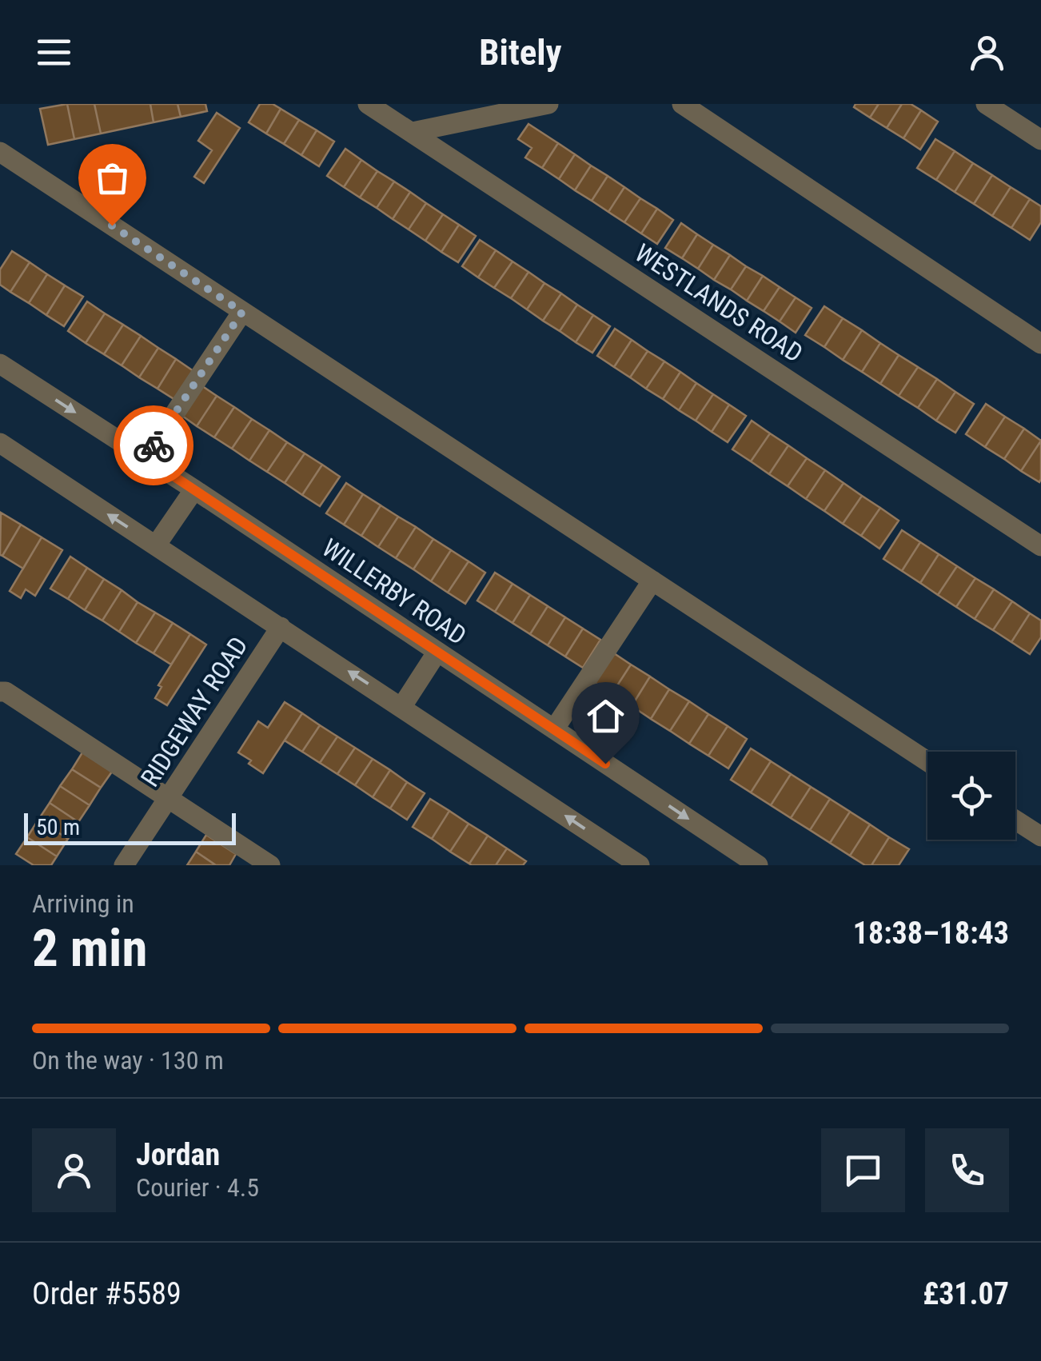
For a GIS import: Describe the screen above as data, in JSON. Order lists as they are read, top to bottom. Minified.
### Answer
{"streets":{"street":["WESTLANDS ROAD","WILLERBY ROAD","RIDGEWAY ROAD"]},"scale_bar":"50 m","page":{"header":"Bitely","scale":"50 m","heading":["2 min","Arriving in","18:38–18:43"],"panel":["Jordan","Courier · 4.5","Order #5589","£31.07"],"bar":"On the way · 130 m"}}
